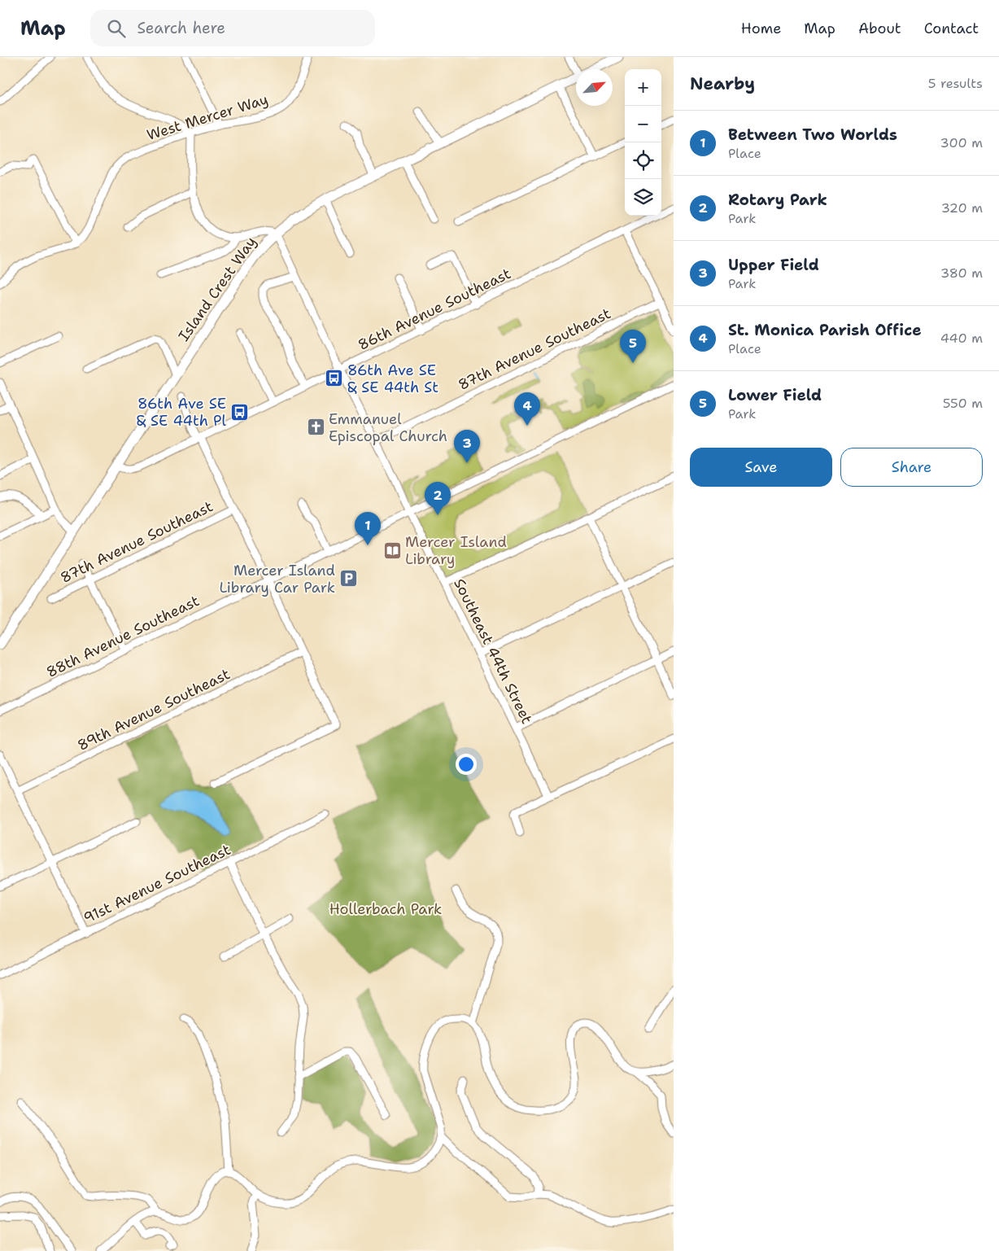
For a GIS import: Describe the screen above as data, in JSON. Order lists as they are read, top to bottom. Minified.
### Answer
{"streets":{"main road":["Island Crest Way"],"street":["West Mercer Way","86th Avenue Southeast","87th Avenue Southeast","88th Avenue Southeast","Southeast 44th Street","89th Avenue Southeast","91st Avenue Southeast"]},"crossings":[["Island Crest Way","86th Avenue Southeast"],["Island Crest Way","Southeast 44th Street"],["86th Avenue Southeast","Southeast 44th Street"],["87th Avenue Southeast","Southeast 44th Street"],["88th Avenue Southeast","Southeast 44th Street"]],"parks":["Hollerbach Park"],"places":{"bus stop":["86th Ave SE & SE 44th St","86th Ave SE & SE 44th Pl"],"church":["Emmanuel Episcopal Church"],"library":["Mercer Island Library"],"parking":["Mercer Island Library Car Park"]},"north":"top right","page":{"header":"Map","search":"Search here","nav":["Home","Map","About","Contact"],"heading":["Nearby","5 results"],"map_buttons":["+","−"],"list":[{"mark":"1","name":"Between Two Worlds","note":"Place","value":"300 m"},{"mark":"2","name":"Rotary Park","note":"Park","value":"320 m"},{"mark":"3","name":"Upper Field","note":"Park","value":"380 m"},{"mark":"4","name":"St. Monica Parish Office","note":"Place","value":"440 m"},{"mark":"5","name":"Lower Field","note":"Park","value":"550 m"}],"pins":["5","4","3","2","1"],"buttons":["Save","Share"]}}
